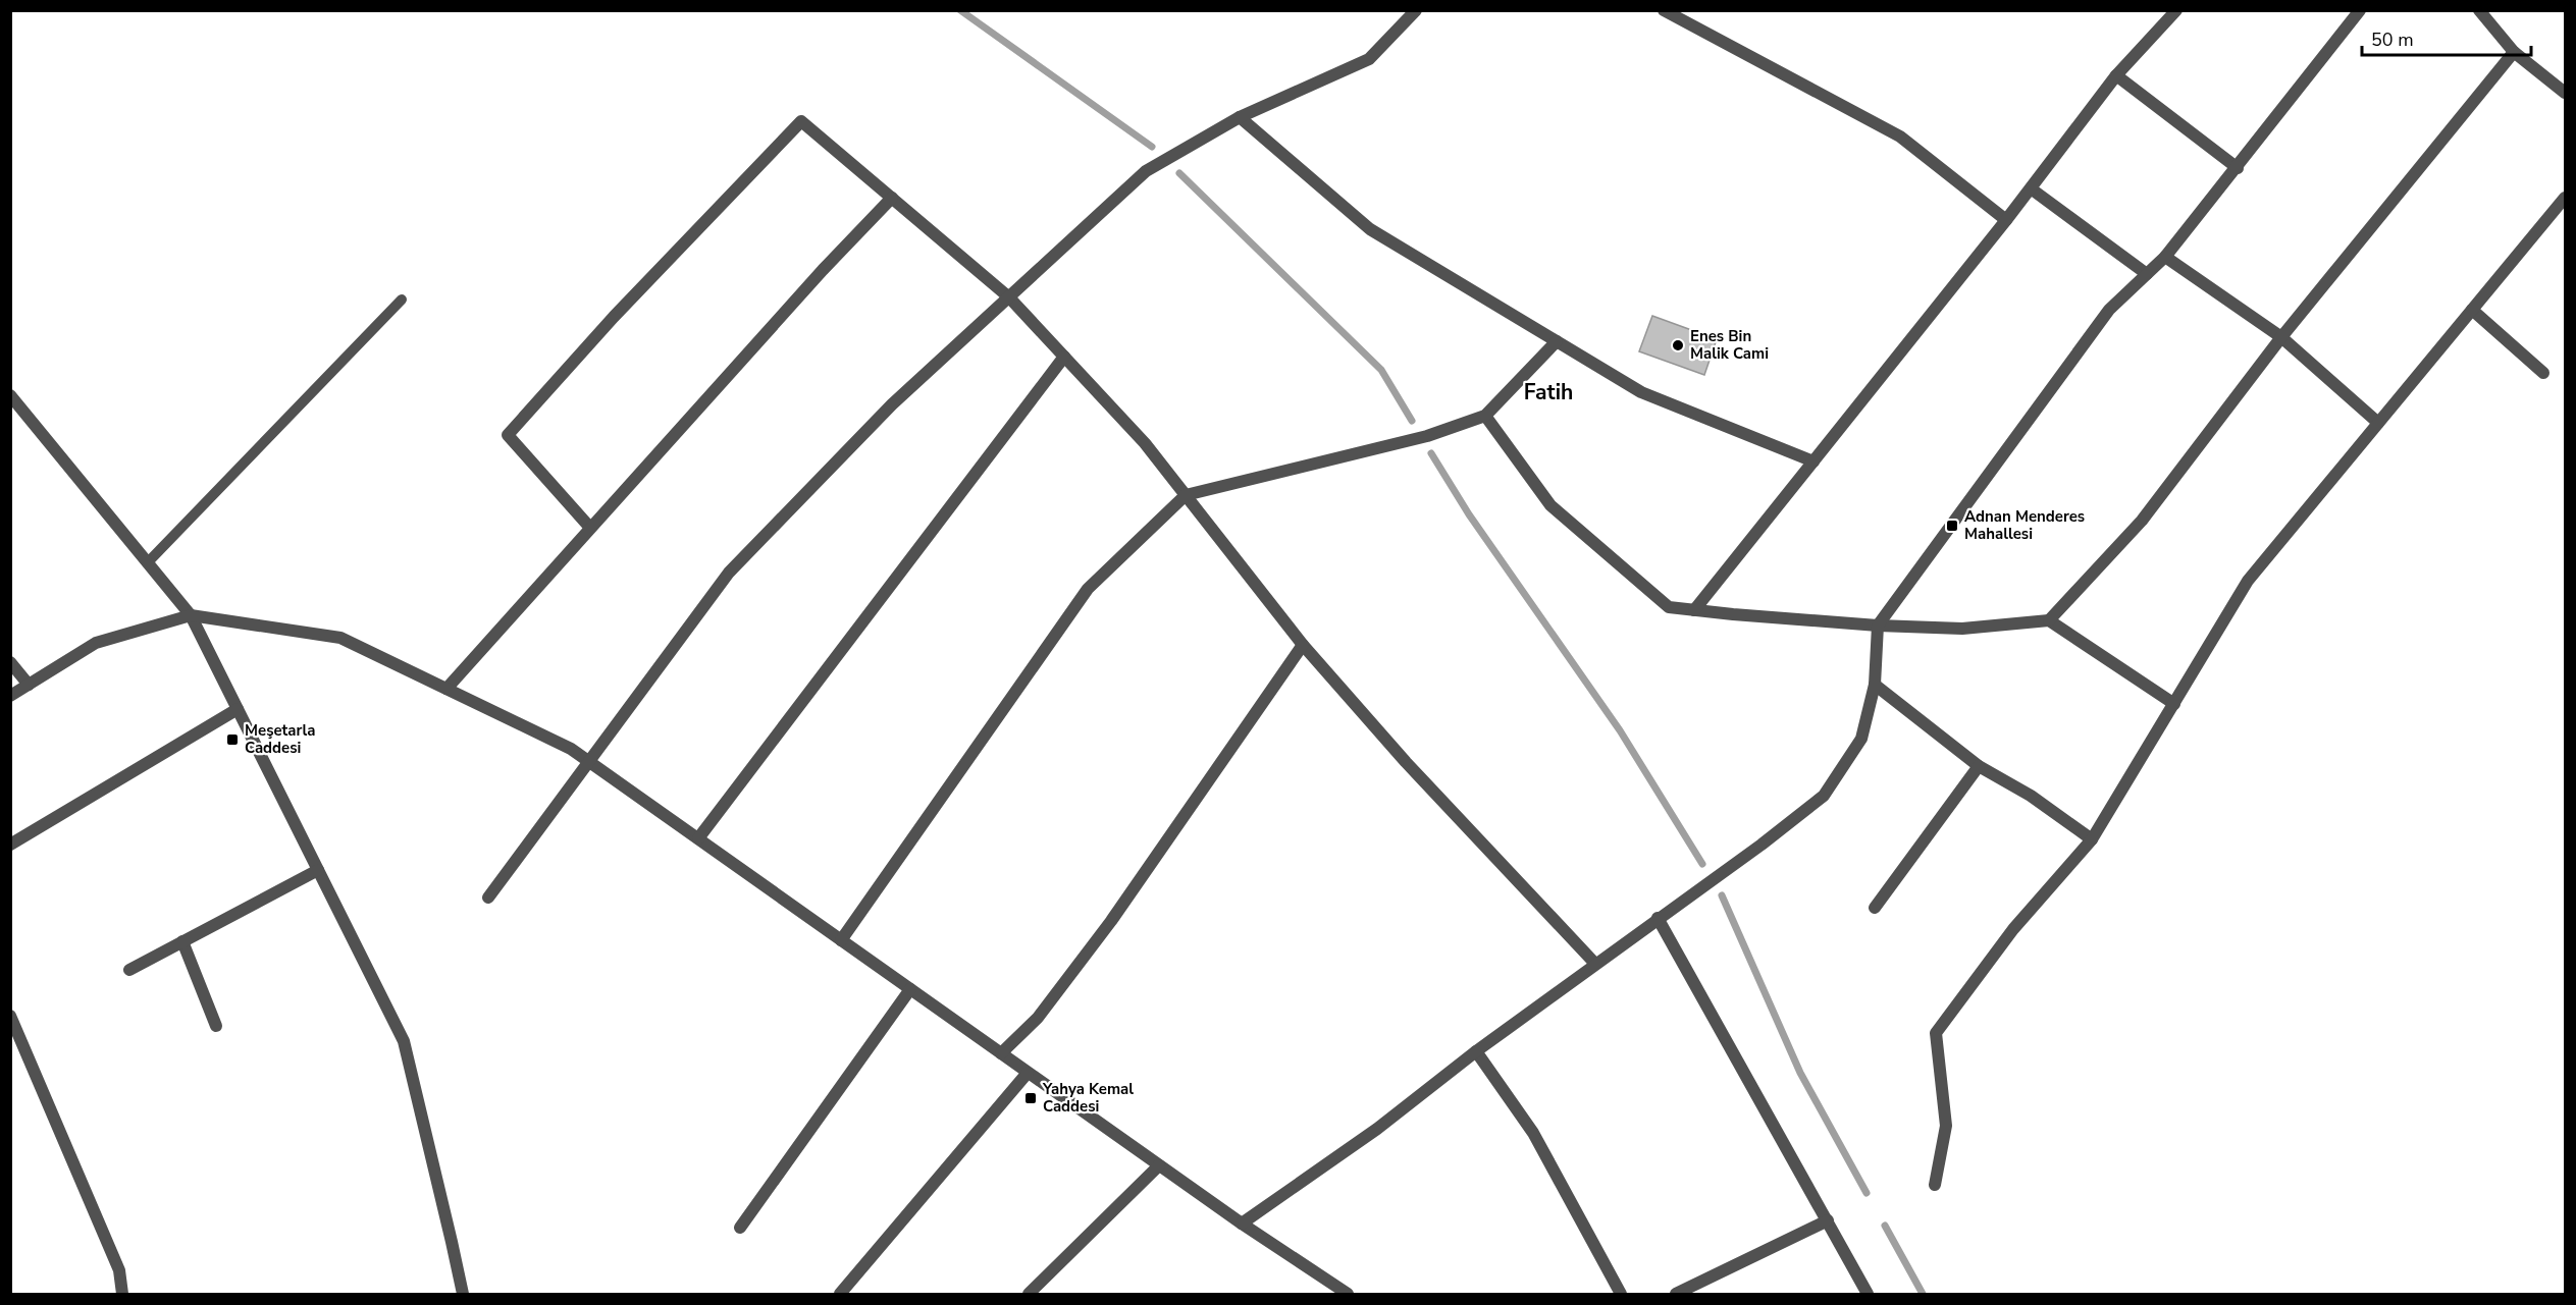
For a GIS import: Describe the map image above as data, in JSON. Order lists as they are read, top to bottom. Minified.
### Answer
{"districts":["Fatih"],"places":{"other":["Enes Bin Malik Cami"],"transit":["Adnan Menderes Mahallesi","Meşetarla Caddesi","Yahya Kemal Caddesi"]},"scale_bar":"50 m"}
